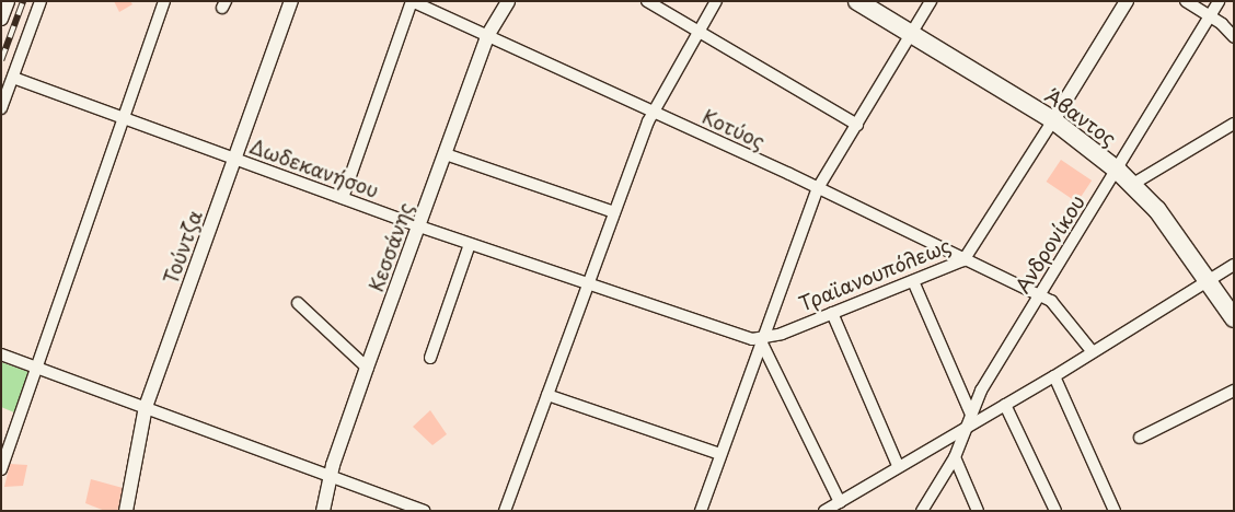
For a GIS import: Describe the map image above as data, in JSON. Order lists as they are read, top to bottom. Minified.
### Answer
{"streets":{"main road":["Άβαντος"],"street":["Κοτύος","Δωδεκανήσου","Ανδρονίκου","Τούντζα","Κεσσάνης","Τραϊανουπόλεως"]},"crossings":[["Άβαντος","Ανδρονίκου"],["Άβαντος","Τραϊανουπόλεως"],["Κοτύος","Ανδρονίκου"],["Κοτύος","Κεσσάνης"],["Κοτύος","Τραϊανουπόλεως"],["Δωδεκανήσου","Τούντζα"],["Δωδεκανήσου","Κεσσάνης"],["Δωδεκανήσου","Τραϊανουπόλεως"]]}
